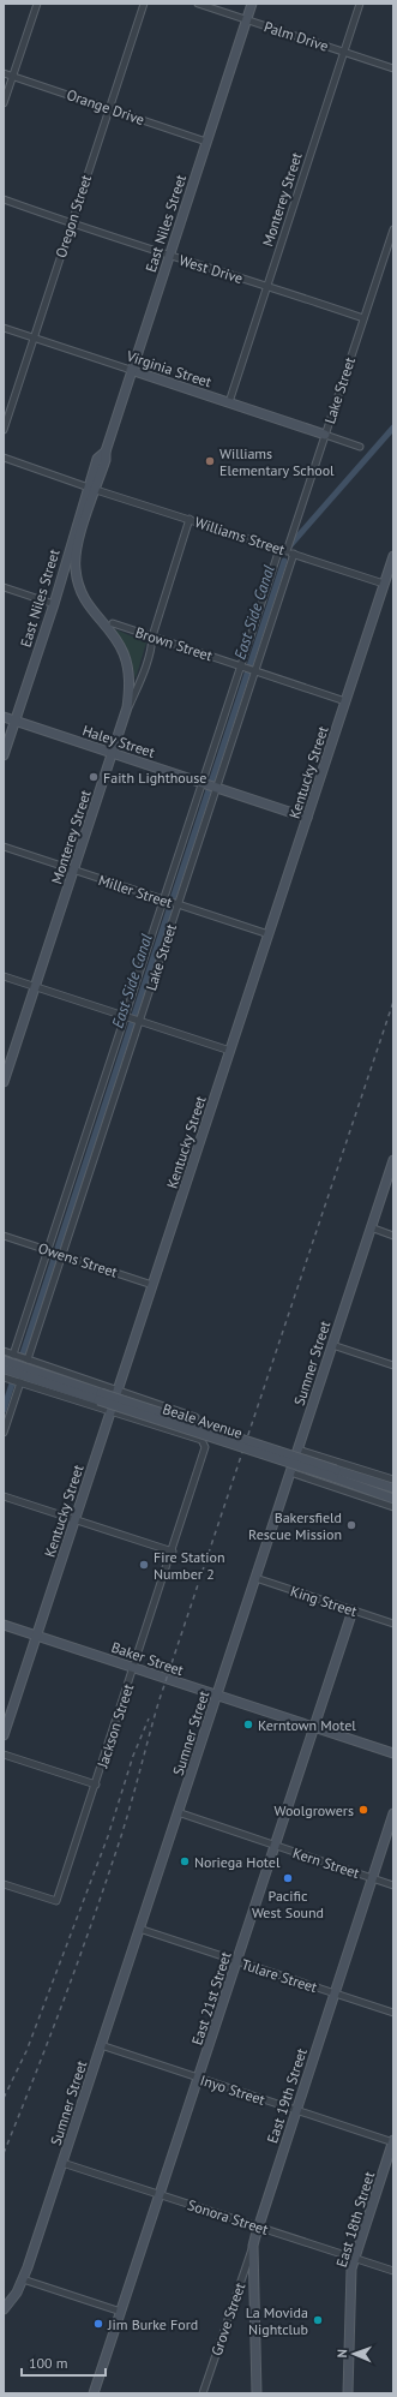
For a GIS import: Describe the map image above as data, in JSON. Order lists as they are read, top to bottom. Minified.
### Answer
{"streets":{"street":["Palm Drive","Orange Drive","Monterey Street","Oregon Street","East Niles Street","West Drive","Virginia Street","Lake Street","Williams Street","Brown Street","Haley Street","Kentucky Street","Miller Street","Owens Street","Sumner Street","Beale Avenue","King Street","Baker Street","Jackson Street","Kern Street","Tulare Street","East 21st Street","Inyo Street","East 19th Street","Sonora Street","East 18th Street","Grove Street"]},"crossings":[["Palm Drive","Monterey Street"],["Palm Drive","East Niles Street"],["Orange Drive","Oregon Street"],["Orange Drive","East Niles Street"],["Monterey Street","East Niles Street"],["Monterey Street","West Drive"],["Monterey Street","Virginia Street"],["Monterey Street","Williams Street"],["Monterey Street","Brown Street"],["Monterey Street","Haley Street"],["Monterey Street","Miller Street"],["Oregon Street","West Drive"],["Oregon Street","Virginia Street"],["East Niles Street","West Drive"],["East Niles Street","Virginia Street"],["East Niles Street","Williams Street"],["East Niles Street","Haley Street"],["West Drive","Lake Street"],["Virginia Street","Lake Street"],["Lake Street","Williams Street"],["Lake Street","Brown Street"],["Lake Street","Haley Street"],["Lake Street","Miller Street"],["Lake Street","Owens Street"],["Williams Street","Kentucky Street"],["Brown Street","Kentucky Street"],["Haley Street","Kentucky Street"],["Kentucky Street","Miller Street"],["Kentucky Street","Owens Street"],["Kentucky Street","Baker Street"],["Sumner Street","King Street"],["Sumner Street","Baker Street"],["Sumner Street","Kern Street"],["Sumner Street","Tulare Street"],["Sumner Street","Inyo Street"],["Sumner Street","Sonora Street"],["King Street","East 21st Street"],["Baker Street","Jackson Street"],["Baker Street","East 21st Street"],["Kern Street","East 21st Street"],["Kern Street","East 19th Street"],["Tulare Street","East 21st Street"],["Tulare Street","East 19th Street"],["East 21st Street","Inyo Street"],["East 21st Street","Sonora Street"],["Inyo Street","East 19th Street"],["Inyo Street","East 18th Street"],["East 19th Street","Sonora Street"],["East 19th Street","Grove Street"],["Sonora Street","East 18th Street"]],"water":["East Side Canal"],"places":["Williams Elementary School","Faith Lighthouse","Bakersfield Rescue Mission","Fire Station Number 2","Kerntown Motel","Woolgrowers","Noriega Hotel","Pacific West Sound","La Movida Nightclub","Jim Burke Ford"],"scale_bar":"100 m","north":"left"}
